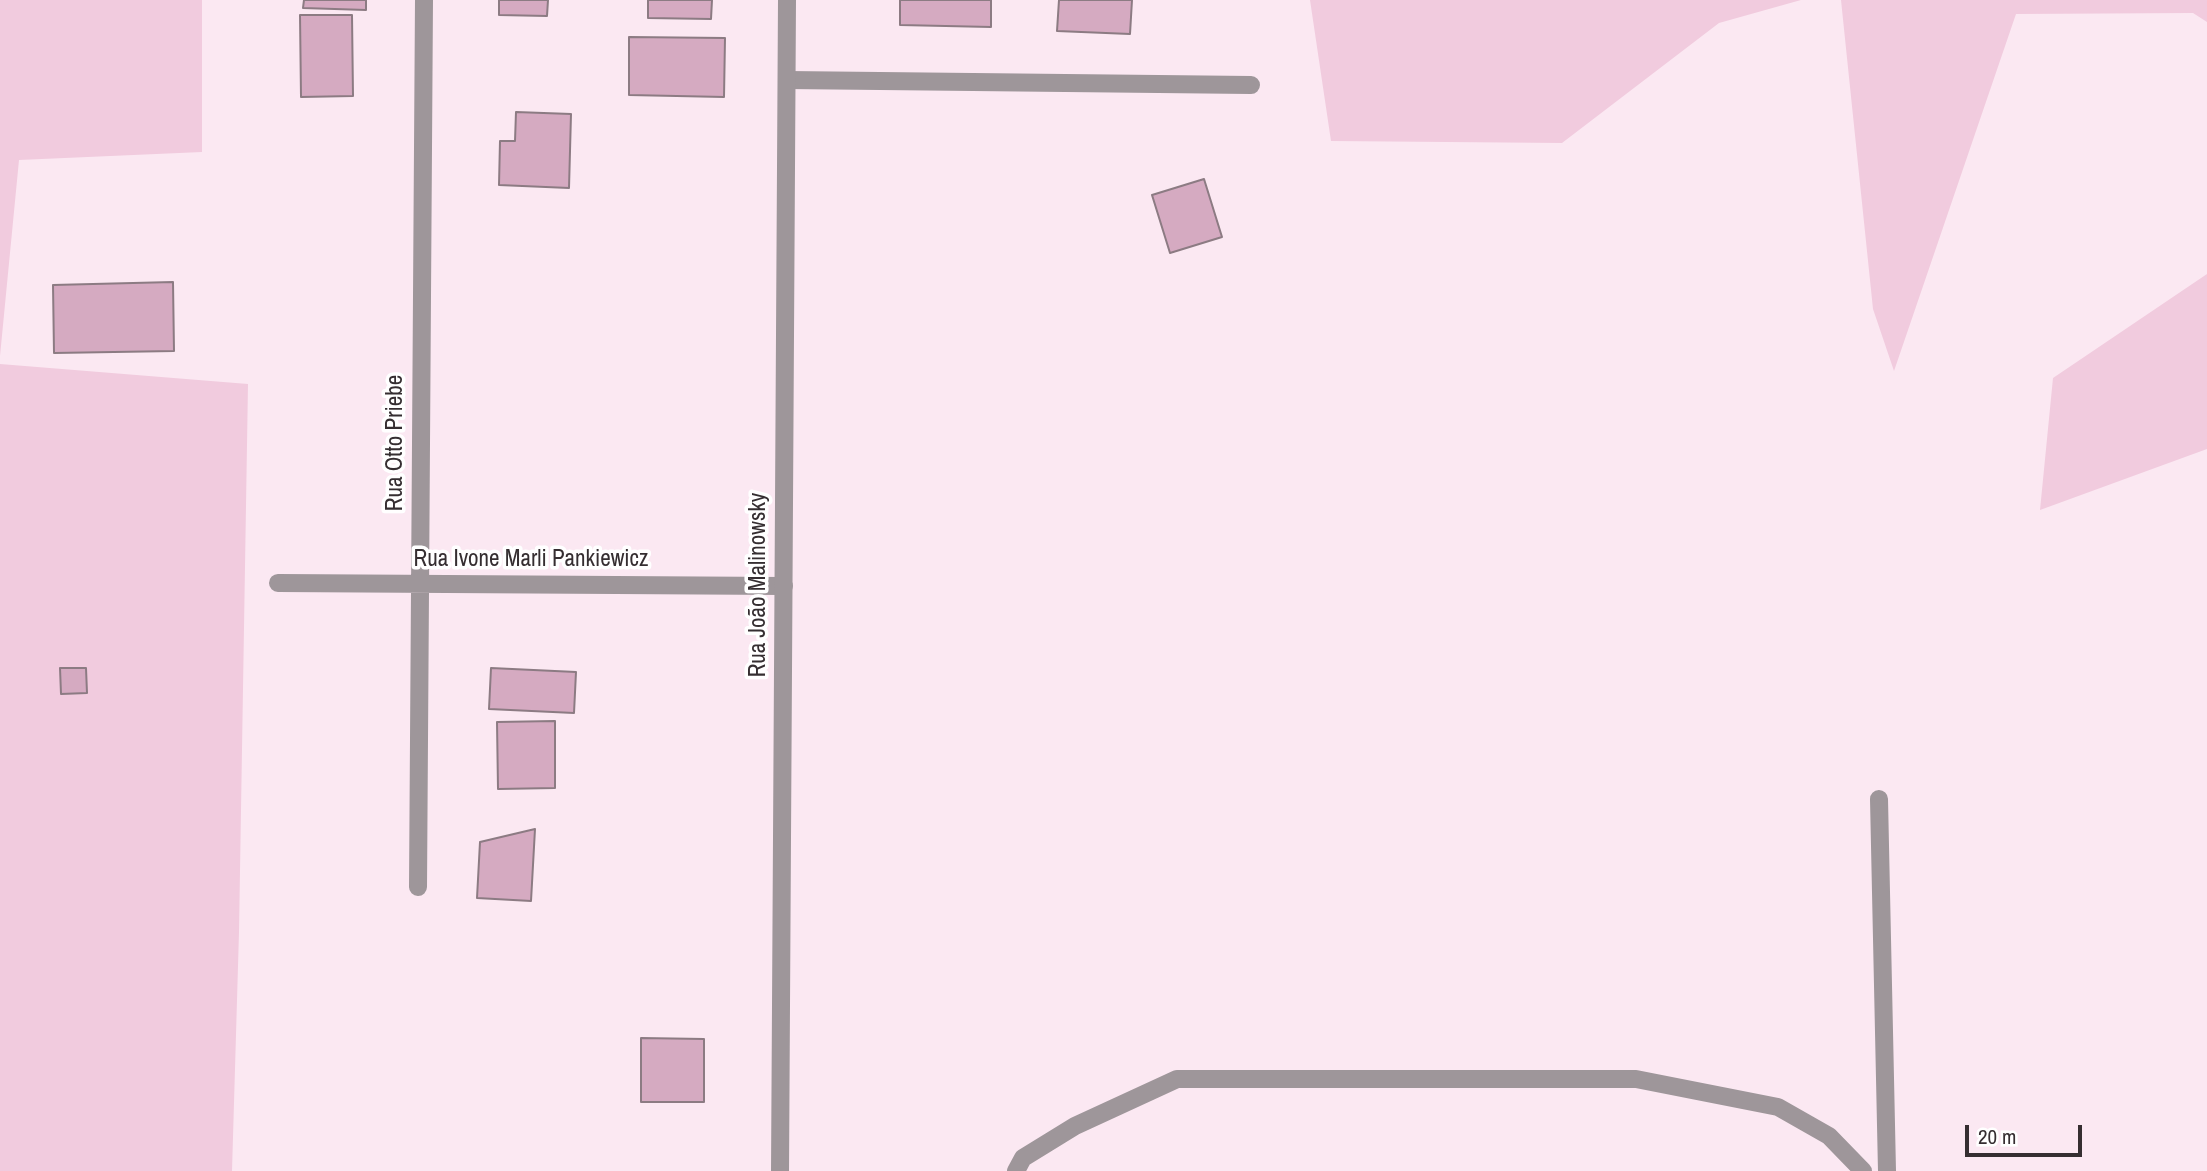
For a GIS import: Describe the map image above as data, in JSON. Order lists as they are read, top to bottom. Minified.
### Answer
{"streets":{"street":["Rua Otto Priebe","Rua Ivone Marli Pankiewicz","Rua João Malinowsky"]},"crossings":[["Rua Otto Priebe","Rua Ivone Marli Pankiewicz"],["Rua Ivone Marli Pankiewicz","Rua João Malinowsky"]],"scale_bar":"20 m"}
